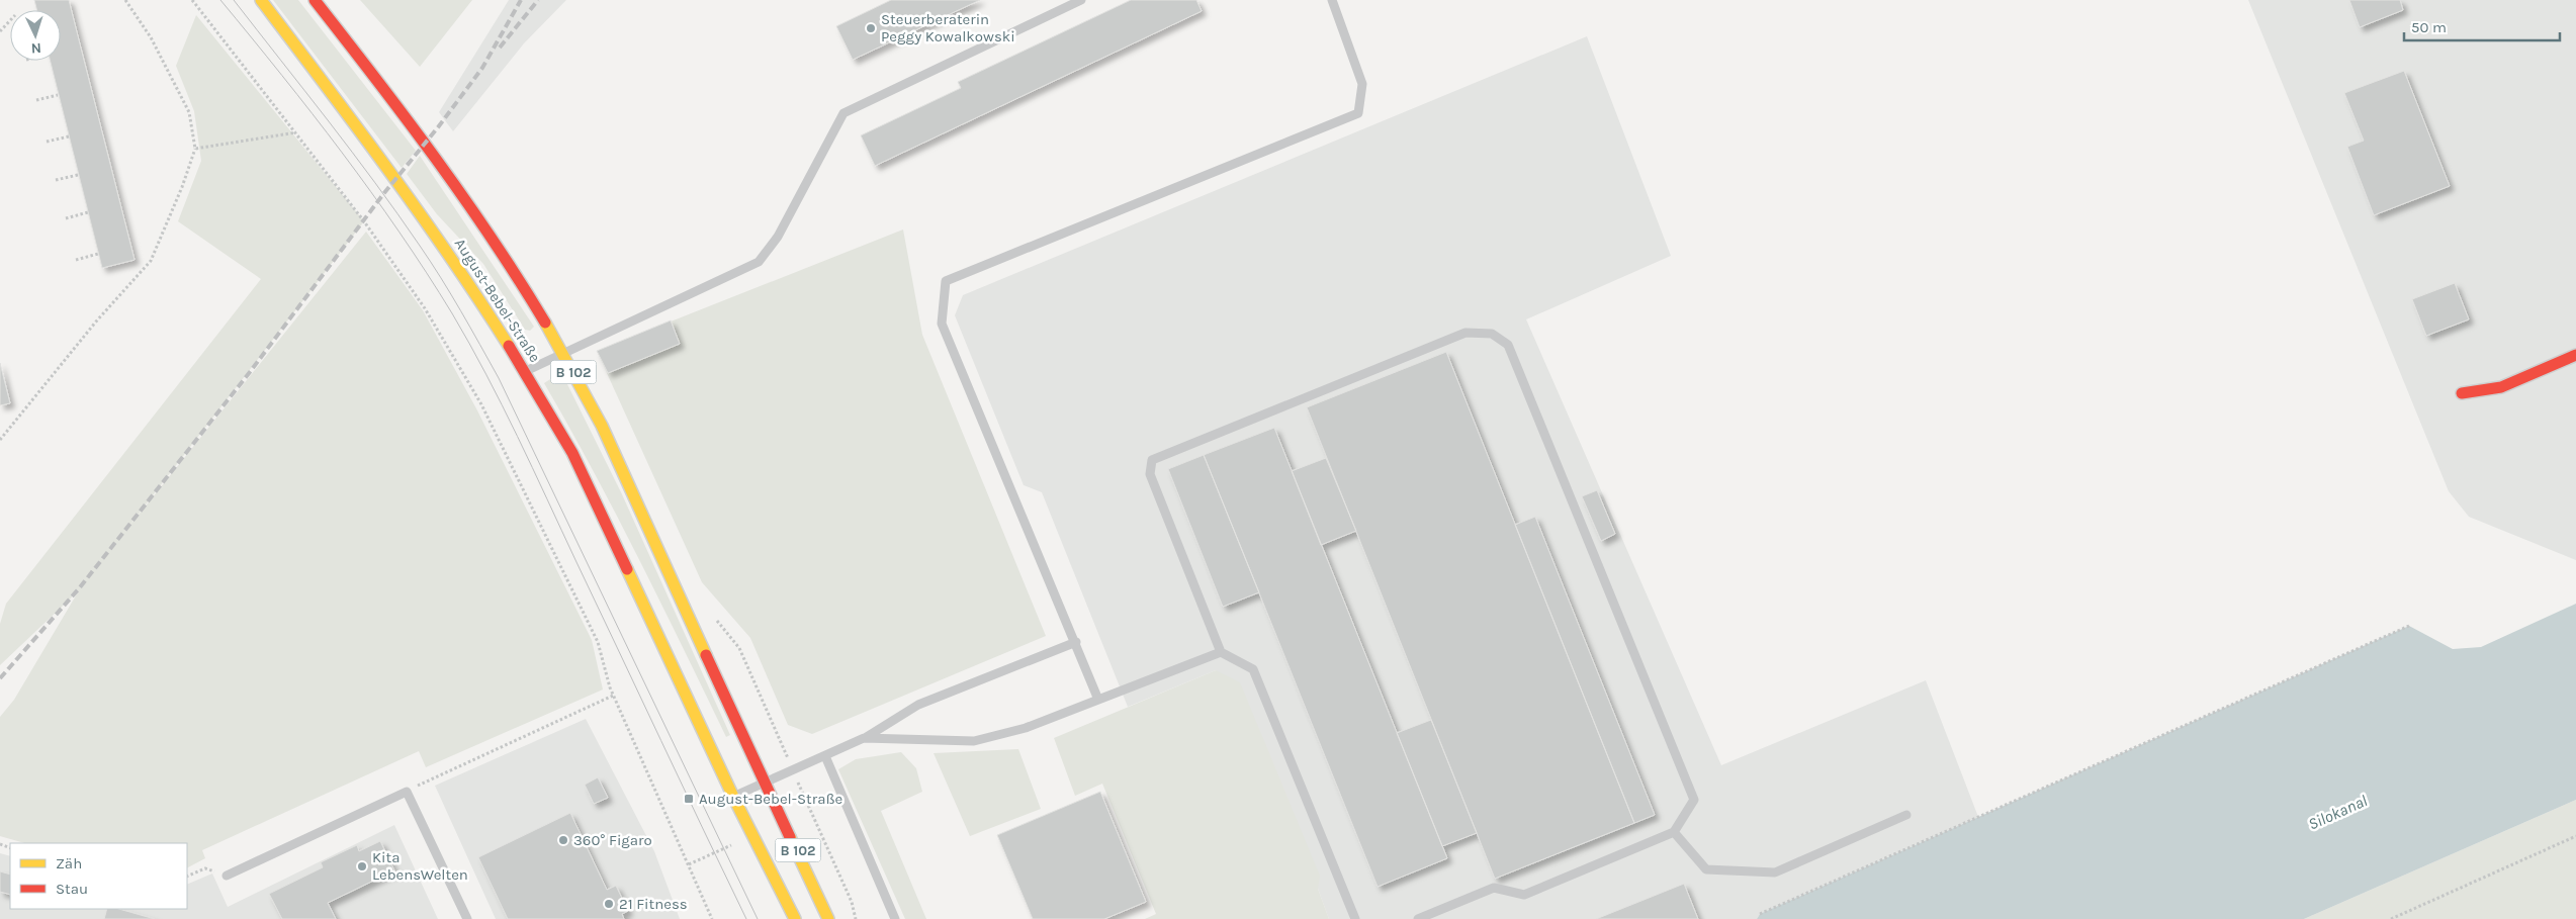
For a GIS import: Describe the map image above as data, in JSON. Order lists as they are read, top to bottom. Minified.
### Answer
{"streets":{"main road":["August-Bebel-Straße","B 102"]},"water":["Silokanal"],"places":{"other":["Steuerberaterin Peggy Kowalkowski","360° Figaro","Kita LebensWelten","21 Fitness"],"transit":["August-Bebel-Straße"]},"legend":["Zäh","Stau"],"scale_bar":"50 m","north":"bottom"}
